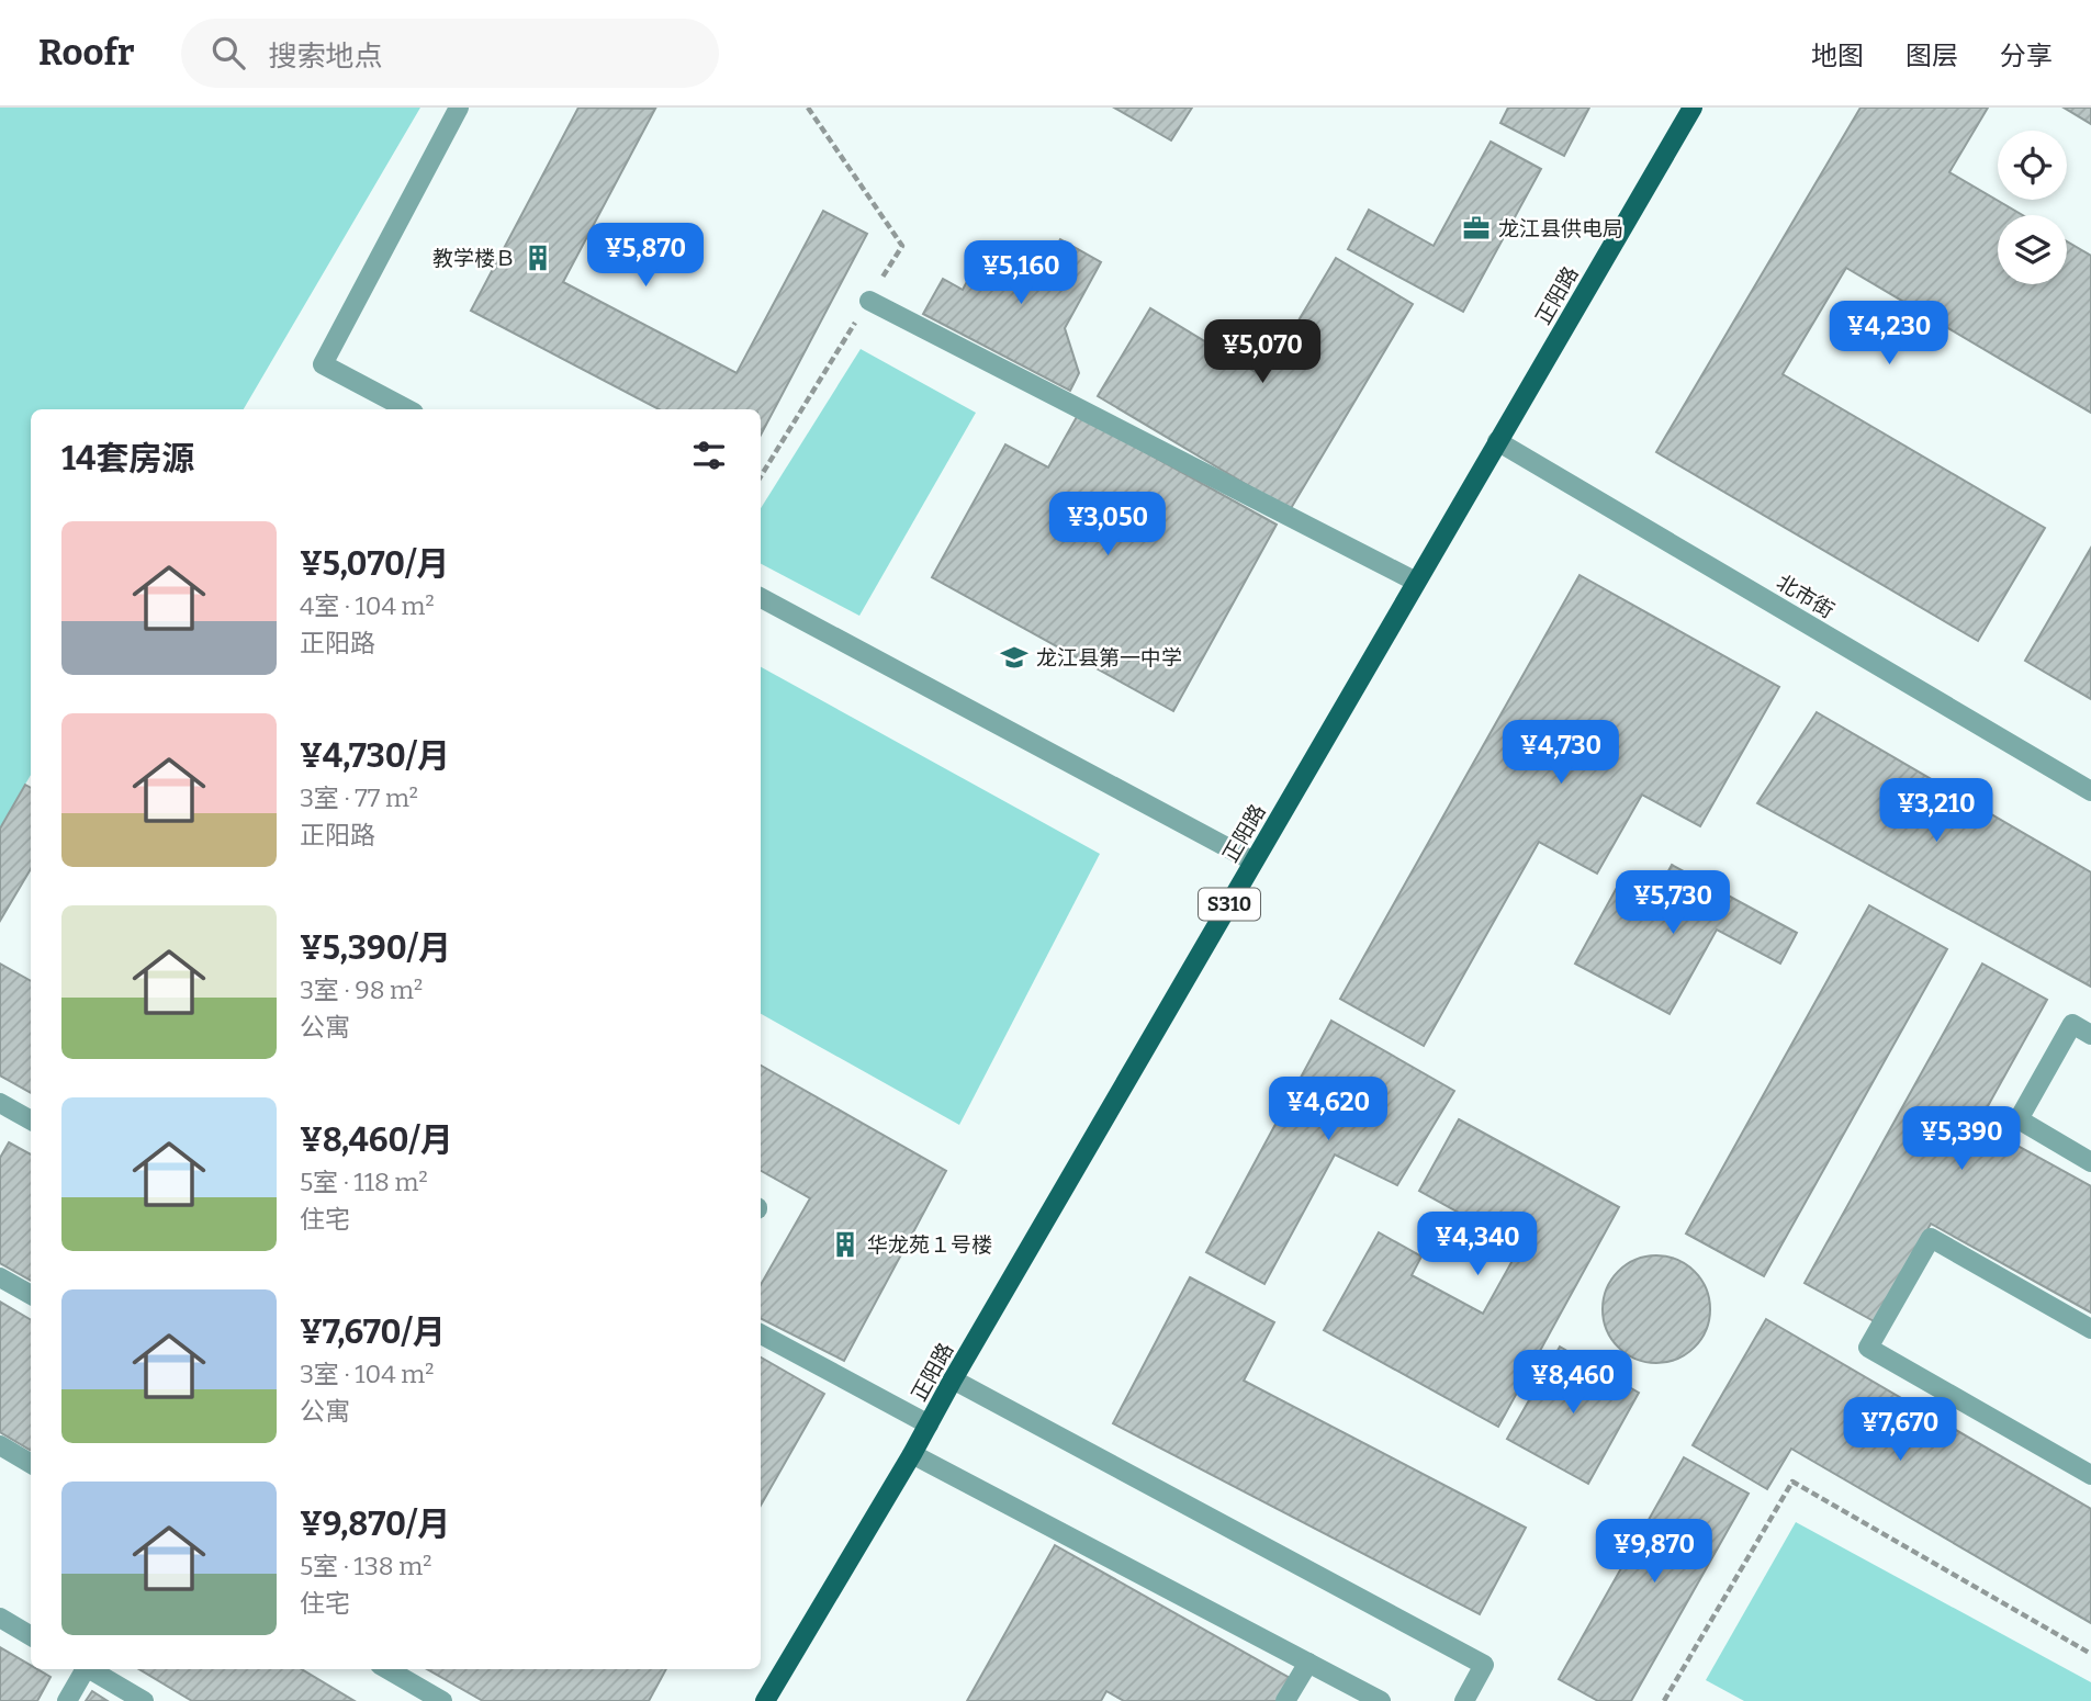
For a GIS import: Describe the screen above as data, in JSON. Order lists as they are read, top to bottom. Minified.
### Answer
{"streets":{"main road":["正阳路","S310"],"street":["北市街"]},"crossings":[["正阳路","北市街"]],"places":{"office":["龙江县供电局"],"building":["教学楼Ｂ","华龙苑１号楼"],"school or university":["龙江县第一中学"]},"page":{"header":"Roofr","search":"搜索地点","nav":["地图","图层","分享"],"price":["¥5,870","¥5,160","¥4,230","¥5,070","¥3,050","¥4,730","¥3,210","¥5,730","¥4,620","¥5,390","¥4,340","¥8,460","¥7,670","¥9,870"],"heading":"14套房源","list":[{"name":"¥5,070/月","note":"4室 · 104 m² · 正阳路"},{"name":"¥4,730/月","note":"3室 · 77 m² · 正阳路"},{"name":"¥5,390/月","note":"3室 · 98 m² · 公寓"},{"name":"¥8,460/月","note":"5室 · 118 m² · 住宅"},{"name":"¥7,670/月","note":"3室 · 104 m² · 公寓"},{"name":"¥9,870/月","note":"5室 · 138 m² · 住宅"}]}}
